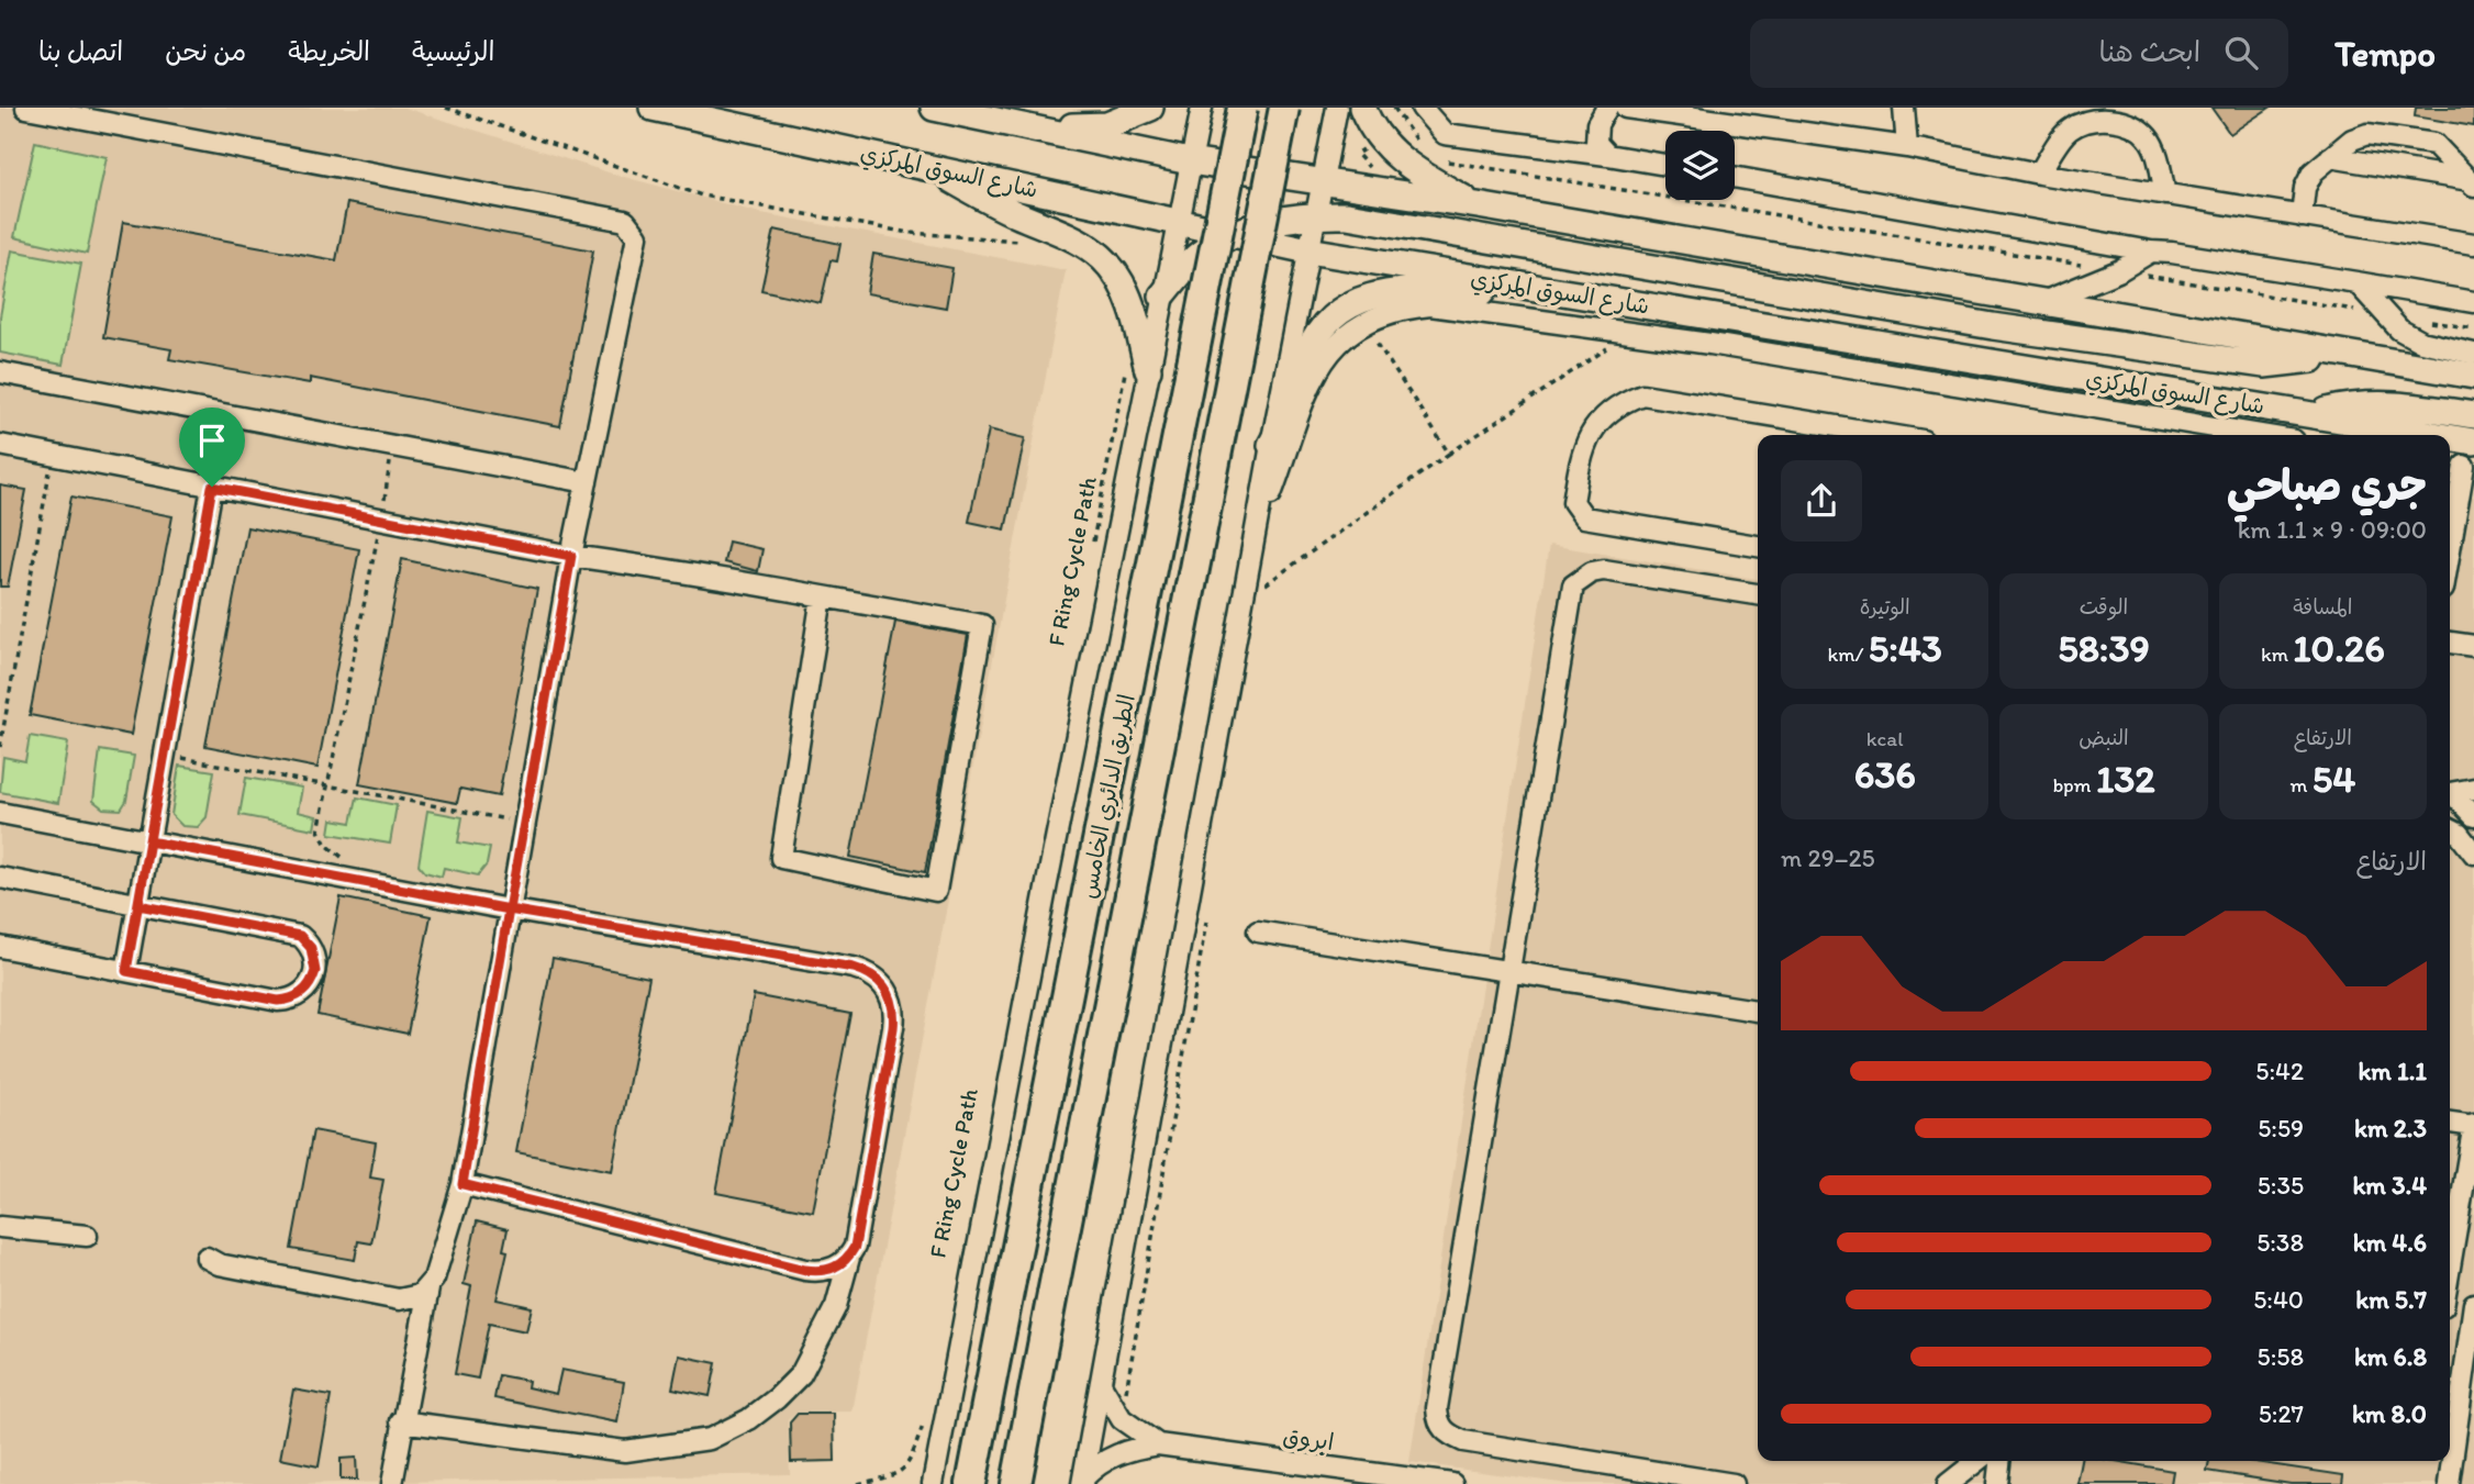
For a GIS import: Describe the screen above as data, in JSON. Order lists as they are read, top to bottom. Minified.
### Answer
{"streets":{"highway":["الطريق الدائري الخامس"],"main road":["شارع السوق المركزي"],"street":["ابروق"],"path":["F Ring Cycle Path"]},"crossings":[["شارع السوق المركزي","الطريق الدائري الخامس"],["F Ring Cycle Path","الطريق الدائري الخامس"]],"page":{"header":"Tempo","search":"ابحث هنا","nav":["الرئيسية","الخريطة","من نحن","اتصل بنا"],"heading":["جري صباحي","09:00 · 9 × 1.1 km"],"stats":[["المسافة","10.26 km"],["الوقت","58:39"],["الوتيرة","5:43 /km"],["الارتفاع","54 m"],["النبض","132 bpm"],["kcal","636"]],"chart":["الارتفاع","25–29 m"],"list":[{"name":"1.1 km","note":"5:42"},{"name":"2.3 km","note":"5:59"},{"name":"3.4 km","note":"5:35"},{"name":"4.6 km","note":"5:38"},{"name":"5.7 km","note":"5:40"},{"name":"6.8 km","note":"5:58"},{"name":"8.0 km","note":"5:27"}]}}
